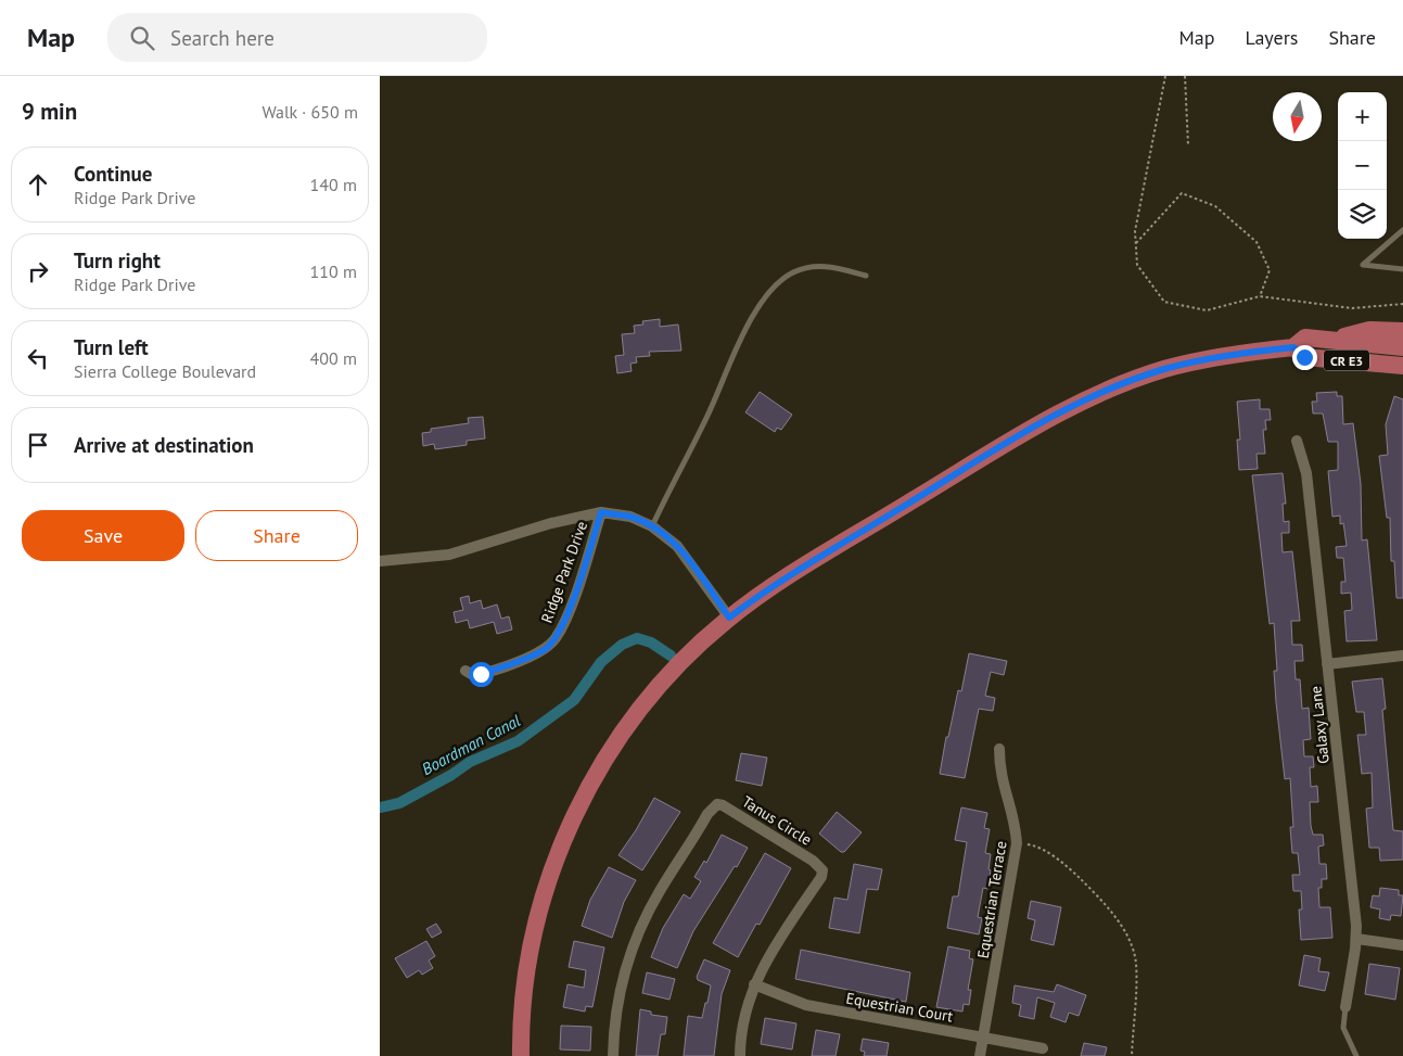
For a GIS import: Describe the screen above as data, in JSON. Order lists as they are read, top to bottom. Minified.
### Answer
{"streets":{"main road":["CR E3"],"street":["Ridge Park Drive","Galaxy Lane","Tanus Circle","Equestrian Terrace","Equestrian Court"]},"crossings":[["CR E3","Ridge Park Drive"],["Tanus Circle","Equestrian Court"],["Equestrian Terrace","Equestrian Court"]],"water":["Boardman Canal"],"north":"bottom","page":{"header":"Map","search":"Search here","nav":["Map","Layers","Share"],"heading":["9 min","Walk · 650 m"],"map_buttons":["+","−"],"list":[["Continue","Ridge Park Drive","140 m"],["Turn right","Ridge Park Drive","110 m"],["Turn left","Sierra College Boulevard","400 m"],"Arrive at destination"],"buttons":["Save","Share"]}}
